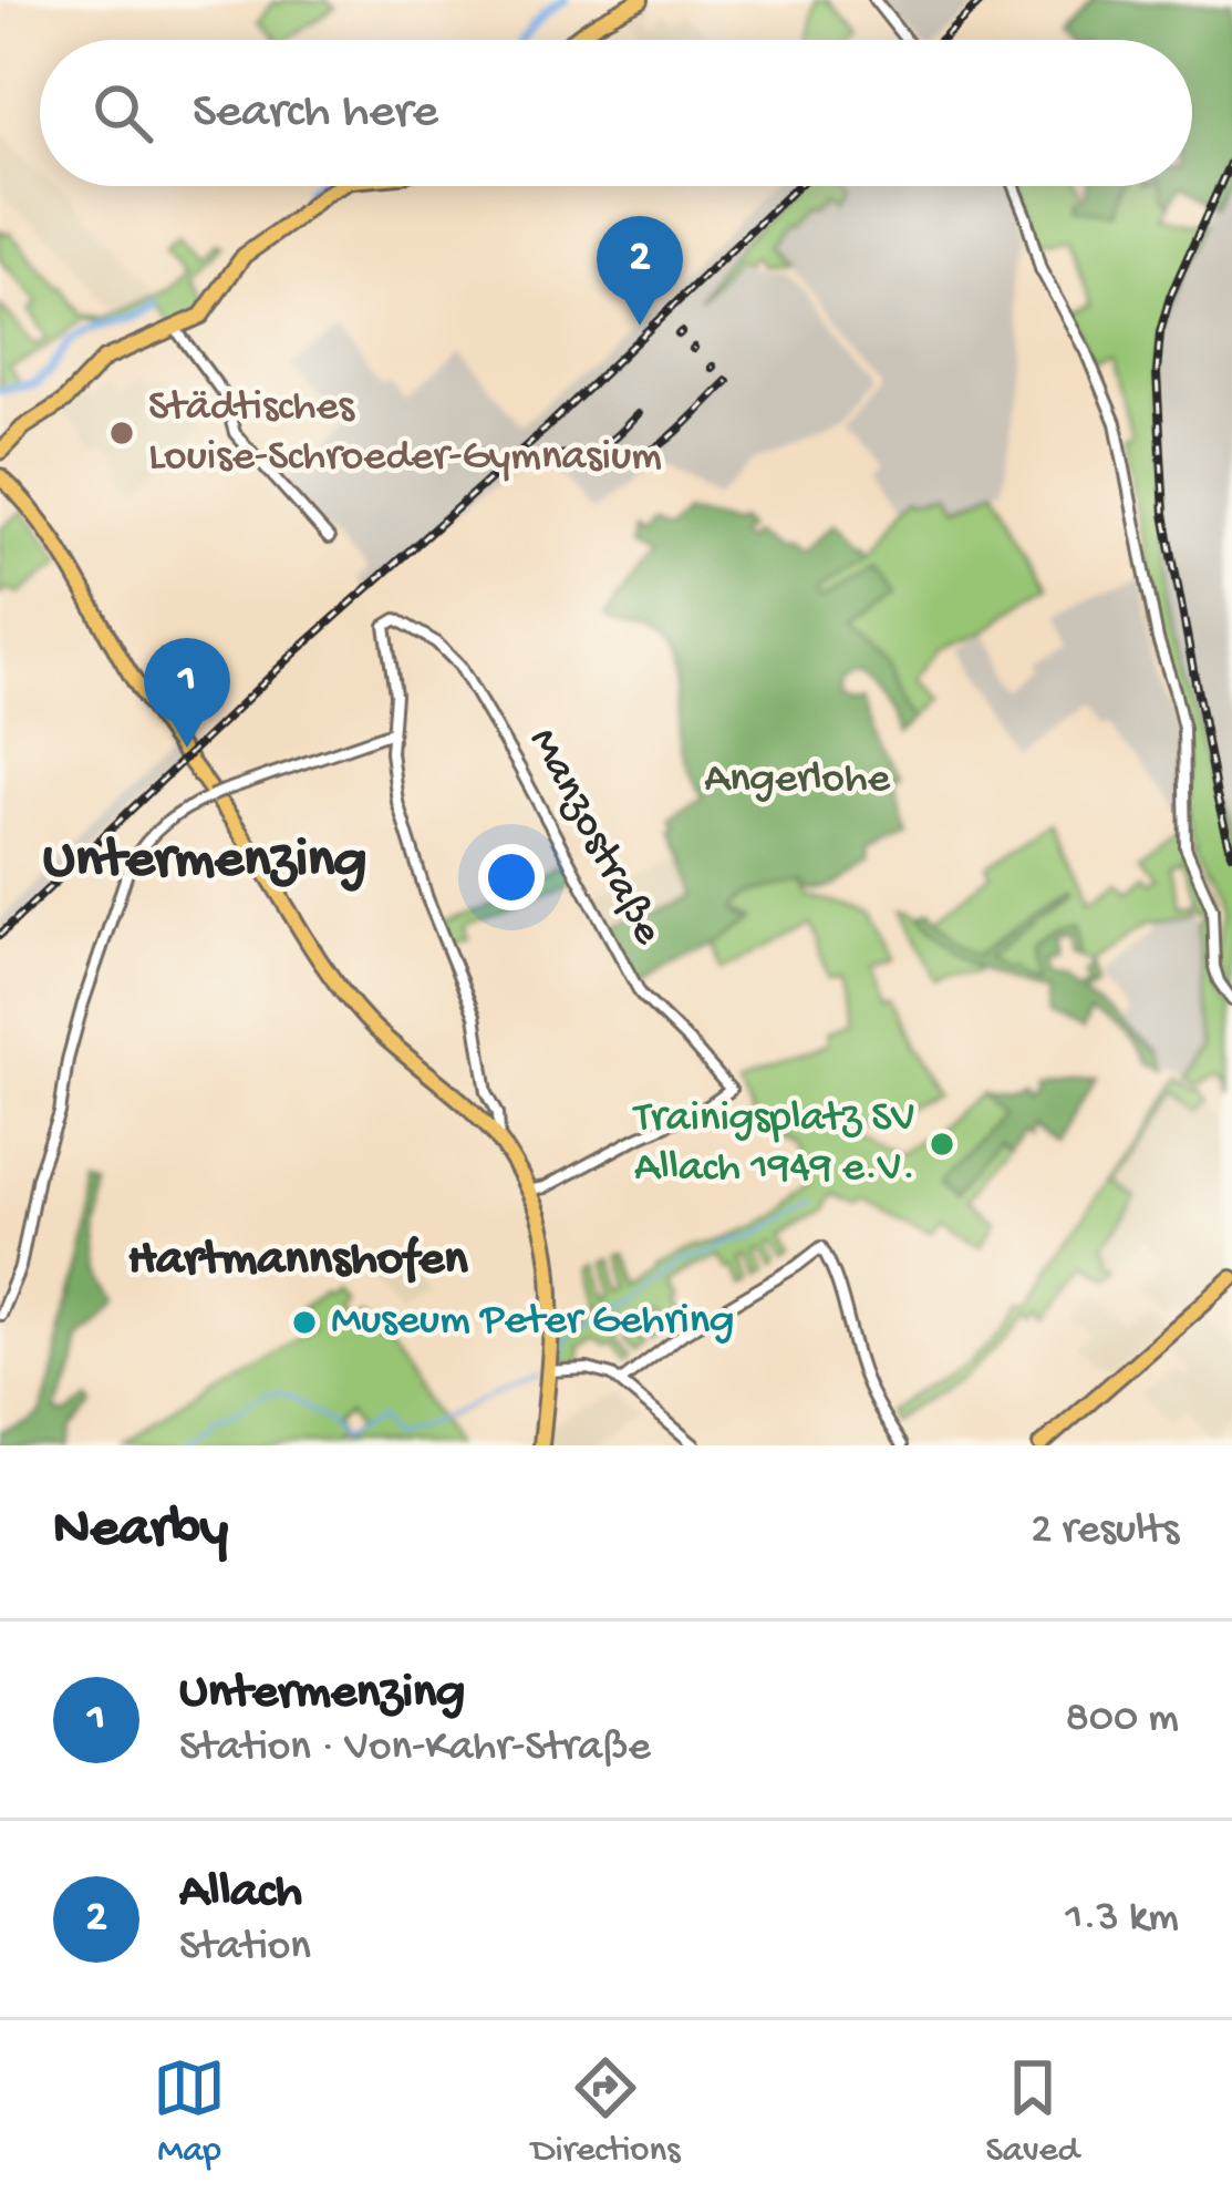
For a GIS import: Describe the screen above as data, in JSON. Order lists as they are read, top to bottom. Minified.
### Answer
{"streets":{"street":["Manzostraße"]},"districts":["Untermenzing","Hartmannshofen"],"parks":["Angerlohe"],"places":["Städtisches Louise-Schroeder-Gymnasium","Trainigsplatz SV Allach 1949 e.V.","Museum Peter Gehring"],"page":{"search":"Search here","pins":["2","1"],"heading":["Nearby","2 results"],"list":[{"mark":"1","name":"Untermenzing","note":"Station · Von-Kahr-Straße","value":"800 m"},{"mark":"2","name":"Allach","note":"Station","value":"1.3 km"}],"nav":["Map","Directions","Saved"]}}
